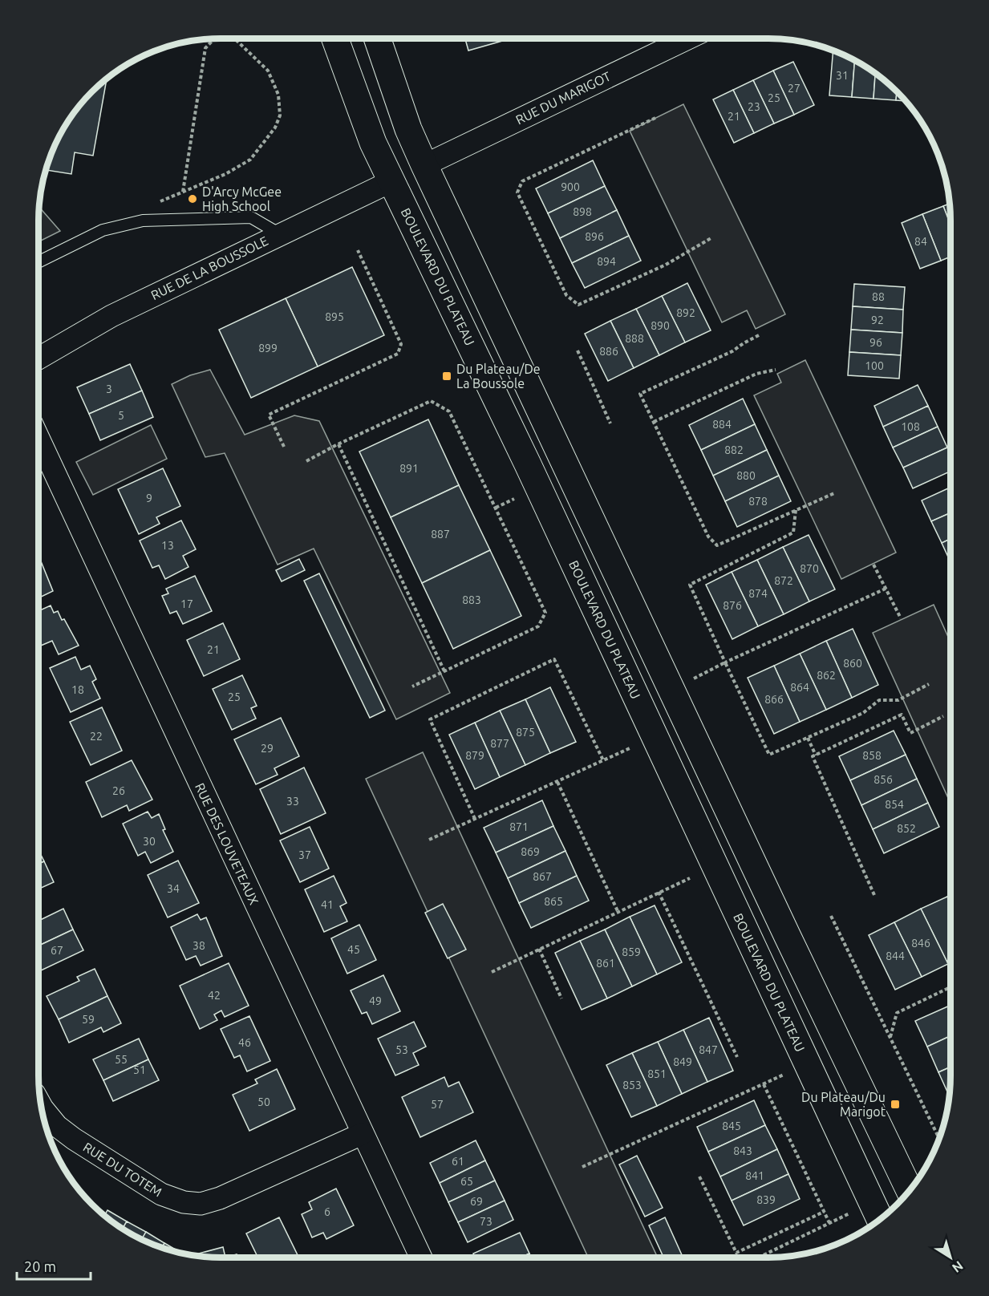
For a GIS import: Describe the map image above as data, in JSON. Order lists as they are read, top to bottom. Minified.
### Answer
{"streets":{"main road":["BOULEVARD DU PLATEAU"],"street":["RUE DU MARIGOT","RUE DE LA BOUSSOLE","RUE DES LOUVETEAUX","RUE DU TOTEM"]},"crossings":[["RUE DE LA BOUSSOLE","BOULEVARD DU PLATEAU"],["RUE DES LOUVETEAUX","RUE DU TOTEM"]],"places":{"other":["D'Arcy McGee High School"],"transit":["Du Plateau/De La Boussole","Du Plateau/Du Marigot"]},"house_numbers":["31","27","25","23","21","900","898","896","84","894","88","892","895","92","890","888","96","899","886","100","3","5","884","108","882","891","880","9","878","887","13","870","872","874","883","17","876","21","860","862","864","18","25","866","875","22","877","29","879","858","856","26","33","854","871","852","30","869","37","867","34","865","41","846","38","45","67","859","844","861","42","49","59","46","53","847","55","849","51","851","853","50","57","845","843","61","841","65","839","69","6","73"],"scale_bar":"20 m","north":"bottom right"}
